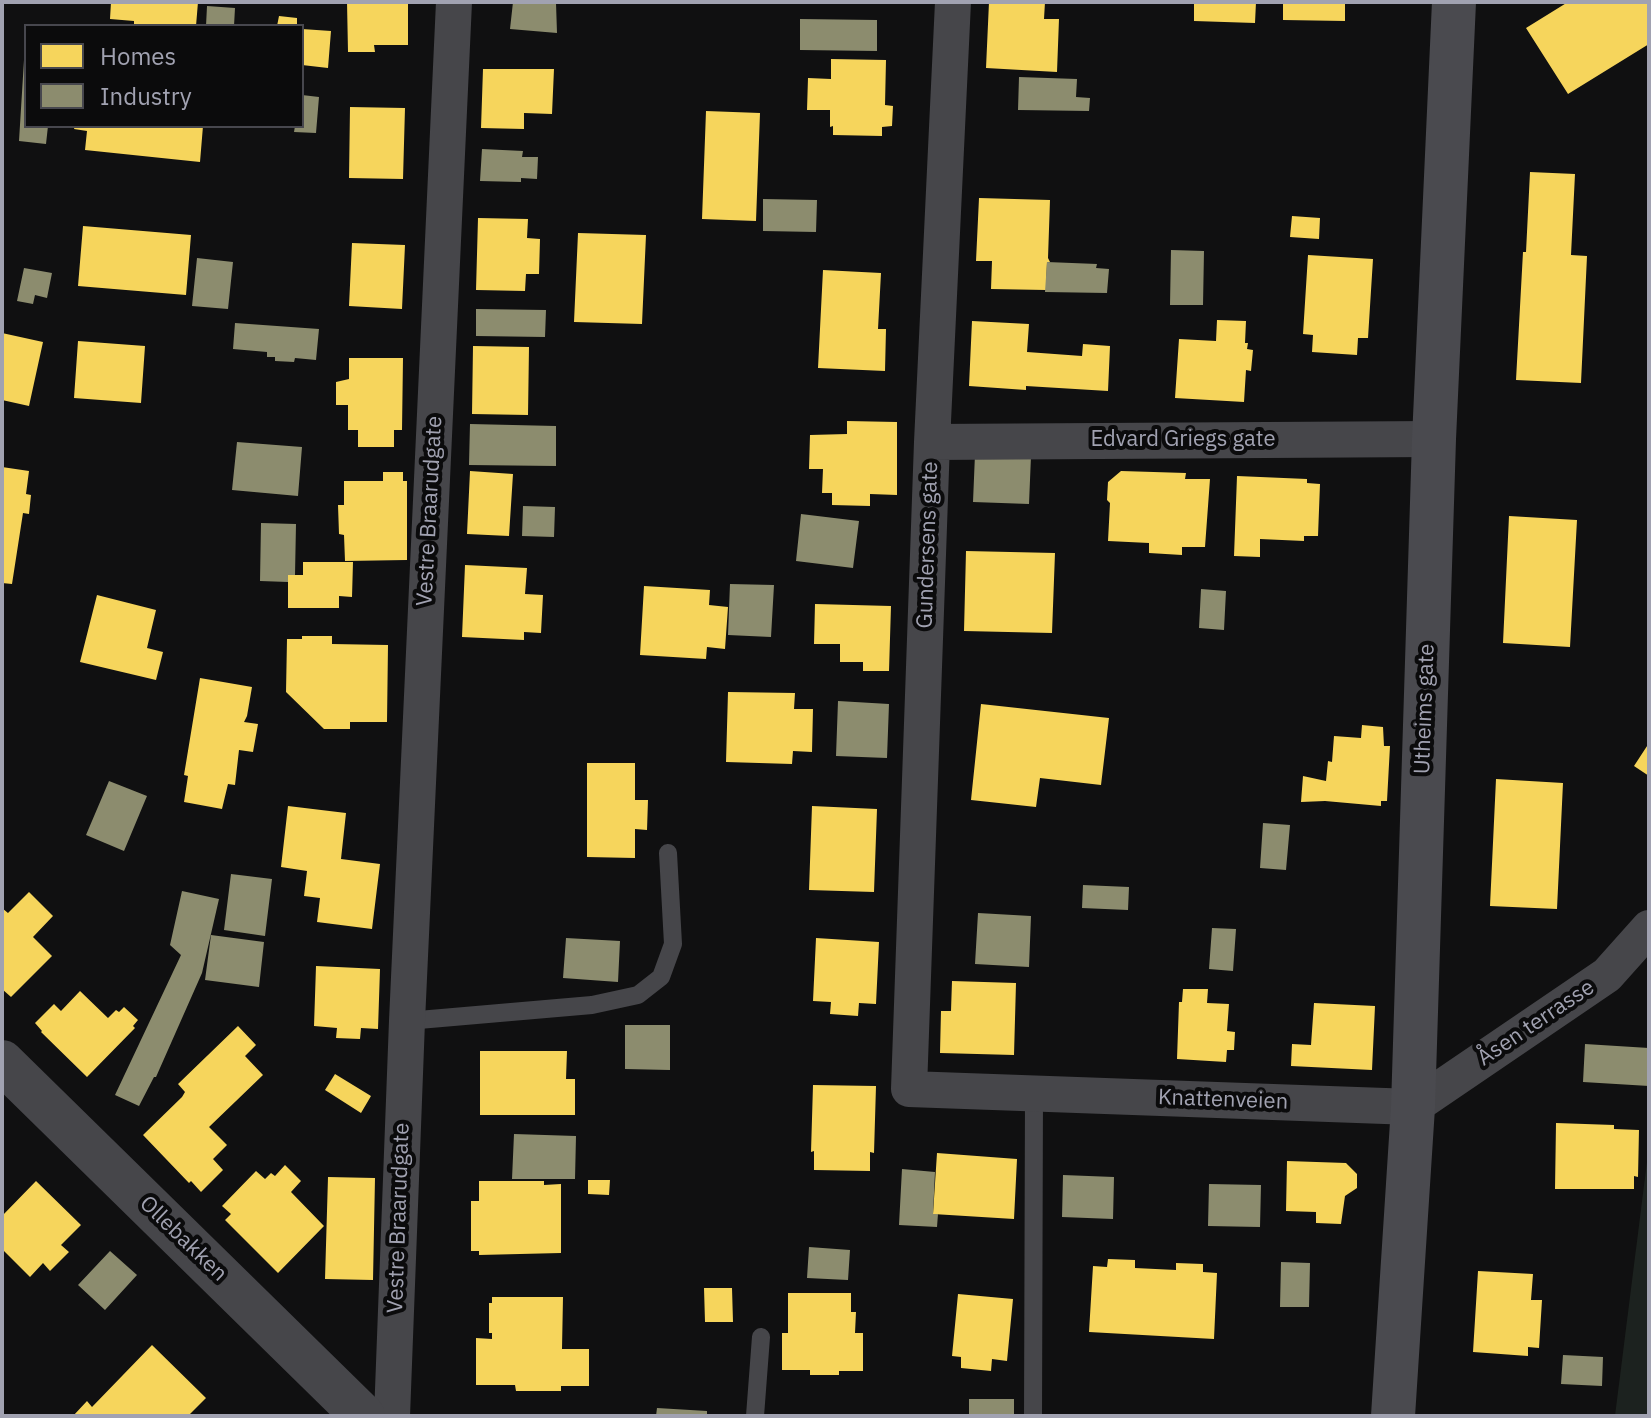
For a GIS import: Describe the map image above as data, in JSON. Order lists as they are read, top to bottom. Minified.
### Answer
{"streets":{"main road":["Utheims gate"],"street":["Edvard Griegs gate","Vestre Braarudgate","Gundersens gate","Åsen terrasse","Knattenveien","Ollebakken"]},"crossings":[["Edvard Griegs gate","Gundersens gate"],["Edvard Griegs gate","Utheims gate"],["Gundersens gate","Knattenveien"],["Utheims gate","Åsen terrasse"],["Utheims gate","Knattenveien"],["Åsen terrasse","Knattenveien"]],"legend":["Homes","Industry"]}
